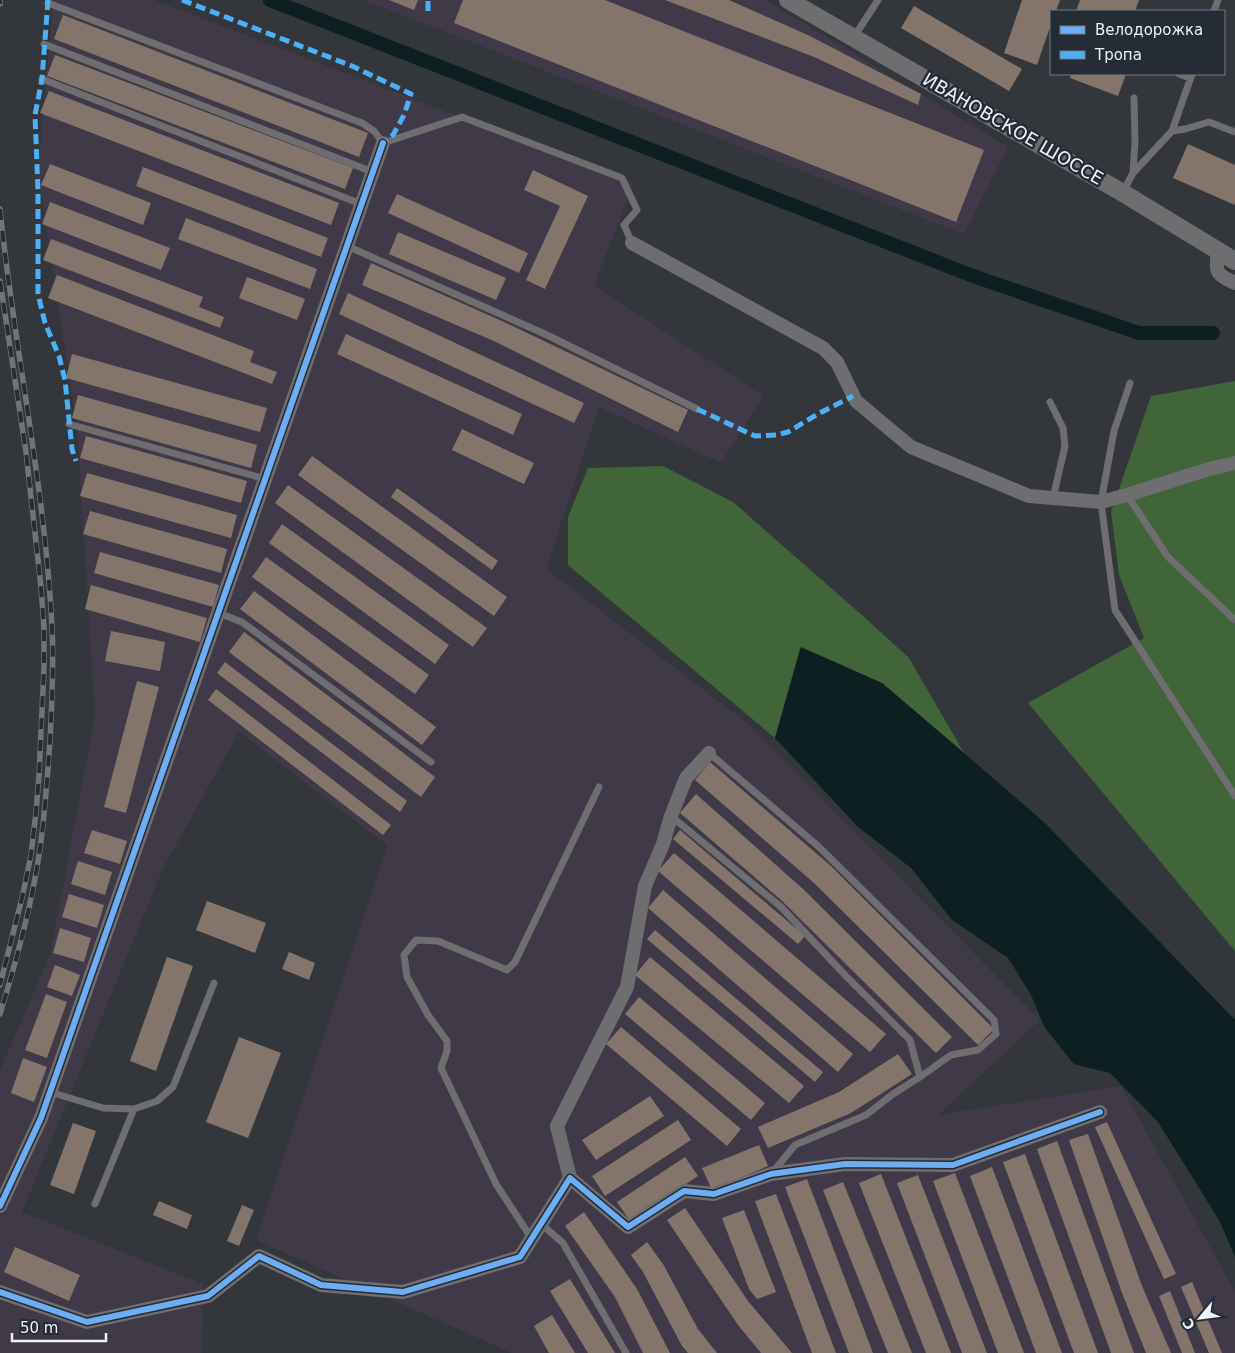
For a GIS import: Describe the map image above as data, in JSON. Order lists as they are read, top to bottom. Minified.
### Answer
{"streets":{"street":["ИВАНОВСКОЕ ШОССЕ"]},"legend":["Велодорожка","Тропа"],"scale_bar":"50 m","north":"bottom left"}
